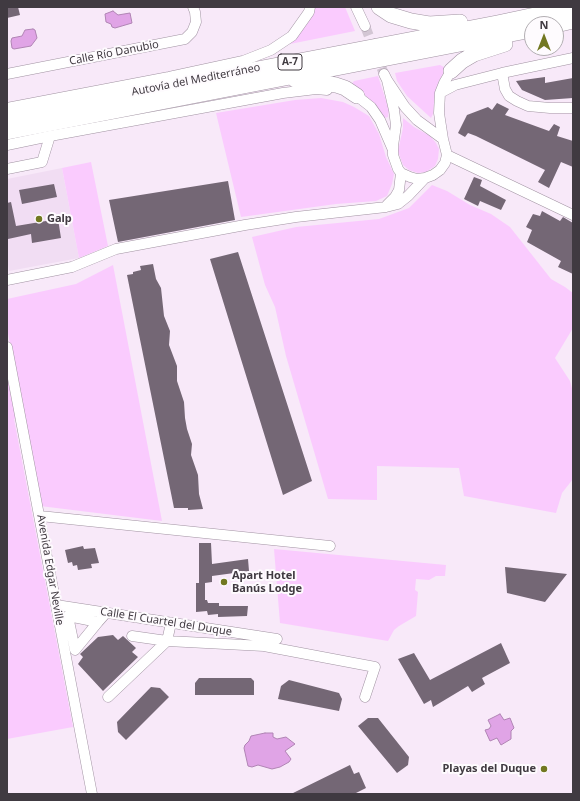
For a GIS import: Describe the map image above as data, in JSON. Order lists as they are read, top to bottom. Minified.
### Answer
{"streets":{"highway":["A-7","Autovía del Mediterráneo"],"street":["Calle Río Danubio","Avenida Edgar Neville","Calle El Cuartel del Duque"]},"crossings":[["Avenida Edgar Neville","Calle El Cuartel del Duque"]],"places":["Galp","Apart Hotel Banús Lodge","Playas del Duque"],"north":"top"}
